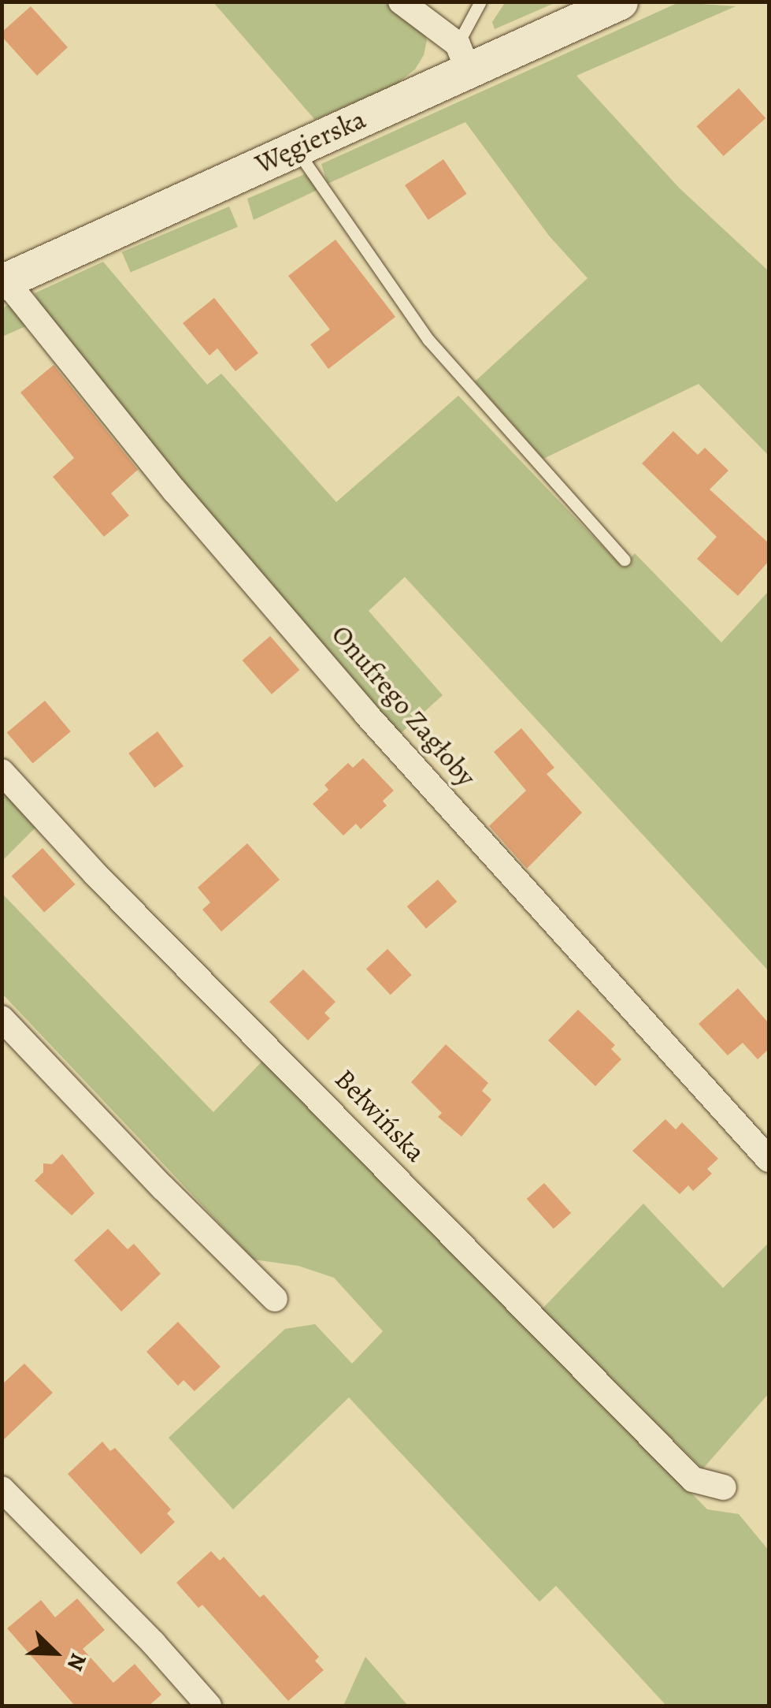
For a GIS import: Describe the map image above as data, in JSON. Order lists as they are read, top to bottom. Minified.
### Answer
{"streets":{"main road":["Węgierska"],"street":["Onufrego Zagłoby","Bełwińska"]},"crossings":[["Węgierska","Onufrego Zagłoby"]],"north":"bottom right"}
